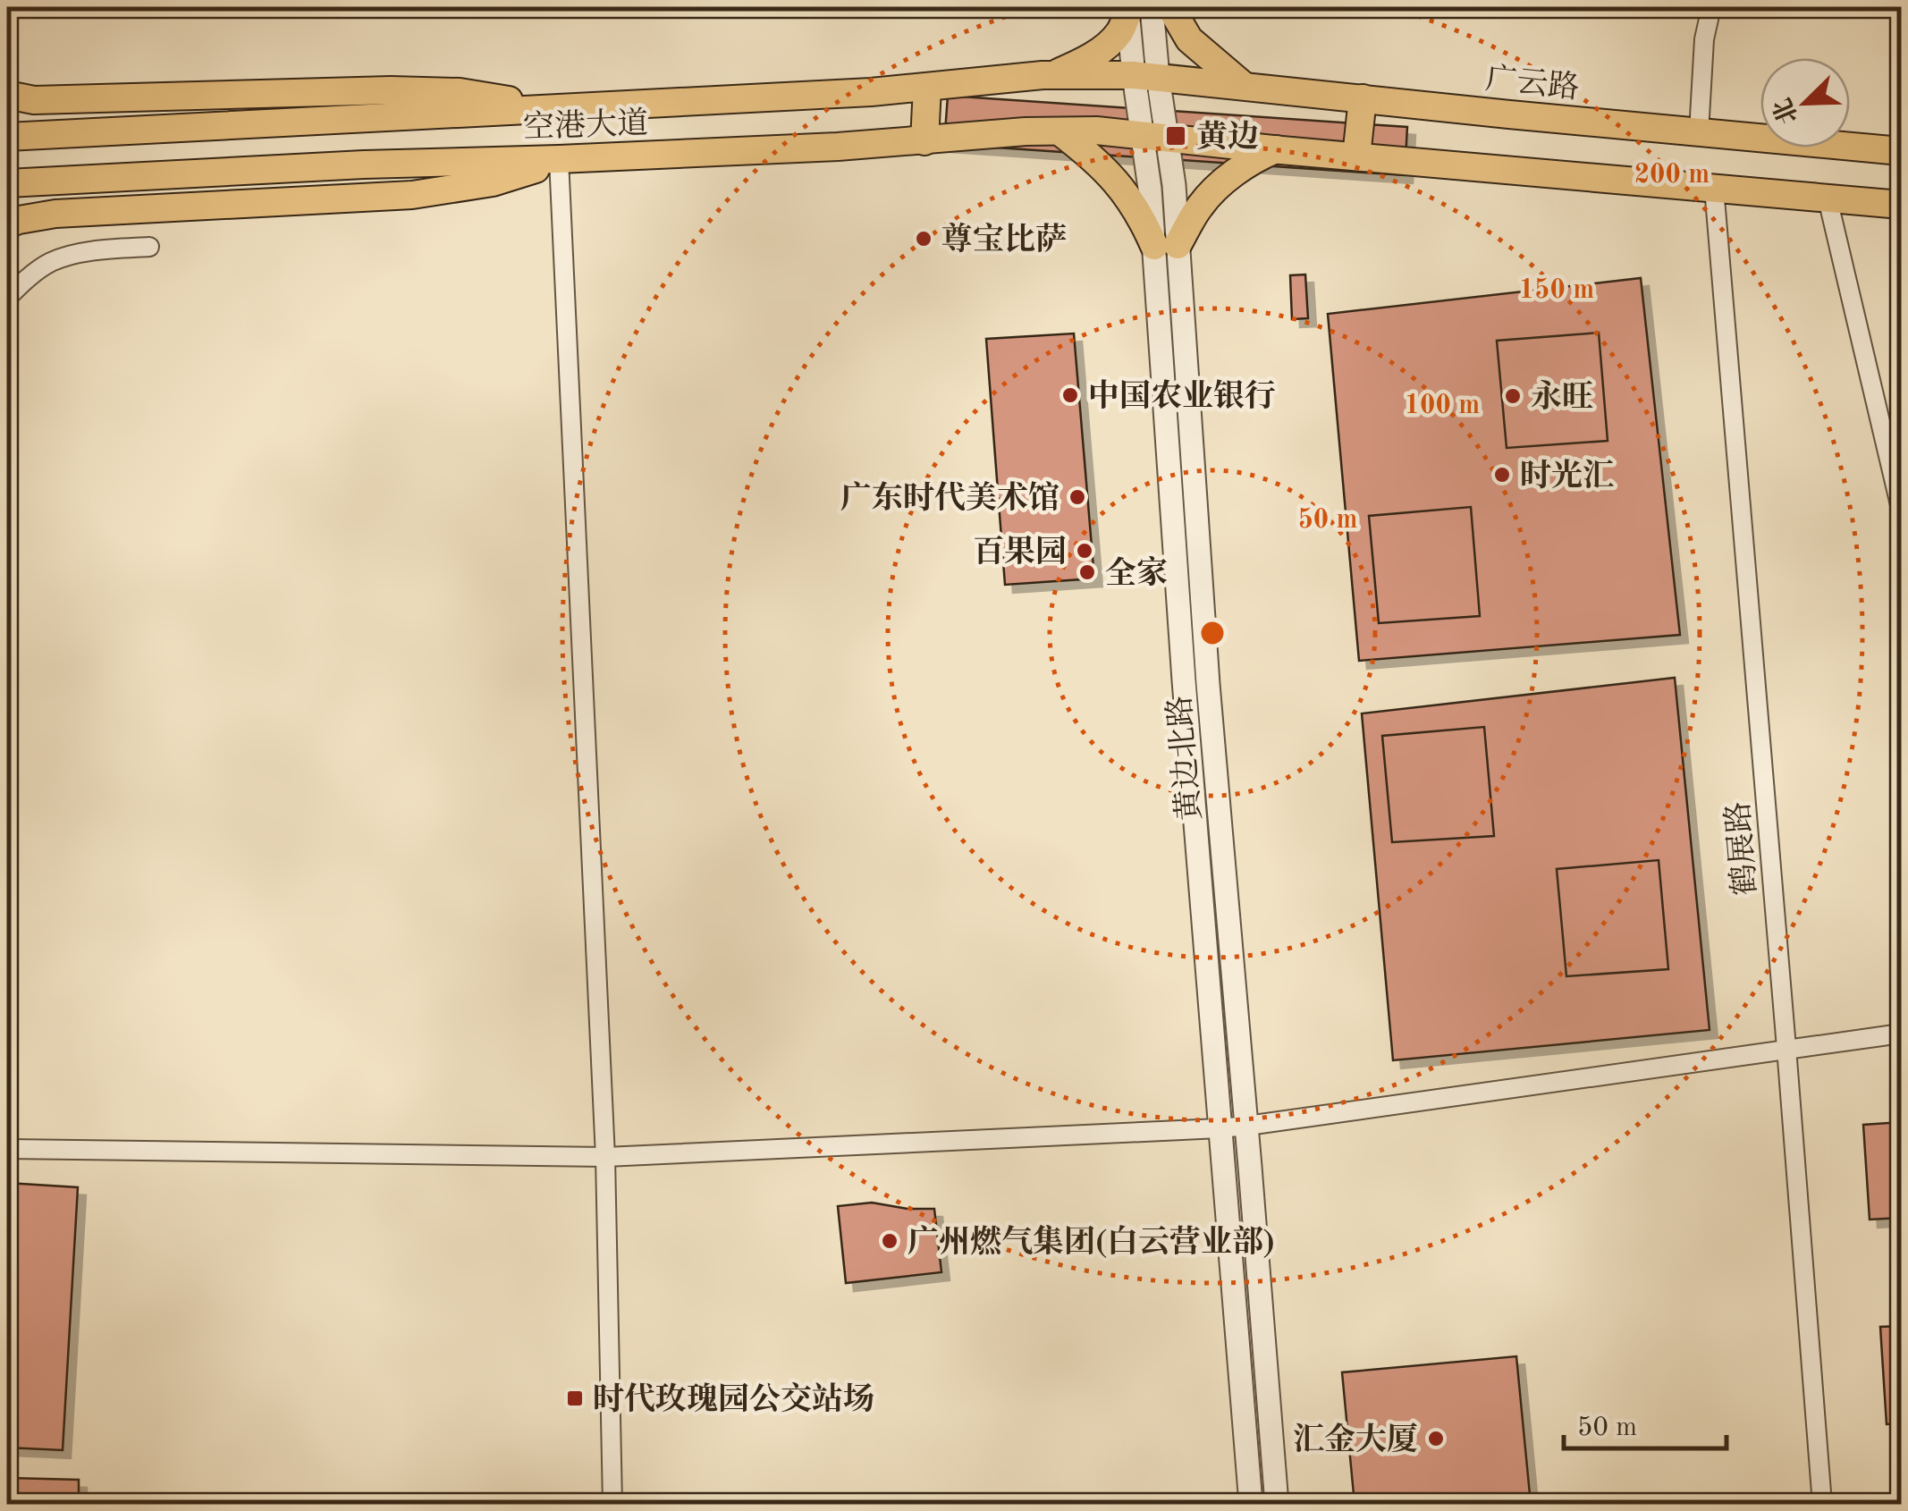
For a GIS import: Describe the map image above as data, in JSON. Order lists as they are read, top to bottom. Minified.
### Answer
{"streets":{"main road":["广云路","空港大道"],"street":["黄边北路","鹤展路"]},"crossings":[["广云路","空港大道"],["广云路","黄边北路"],["空港大道","黄边北路"]],"places":{"transit":["黄边","时代玫瑰园公交站场"],"other":["尊宝比萨","中国农业银行","永旺","时光汇","广东时代美术馆","百果园","全家","广州燃气集团(白云营业部)","汇金大厦"]},"scale_bar":"50 m","north":"bottom left","rings":["200 m","150 m","100 m","50 m"]}
